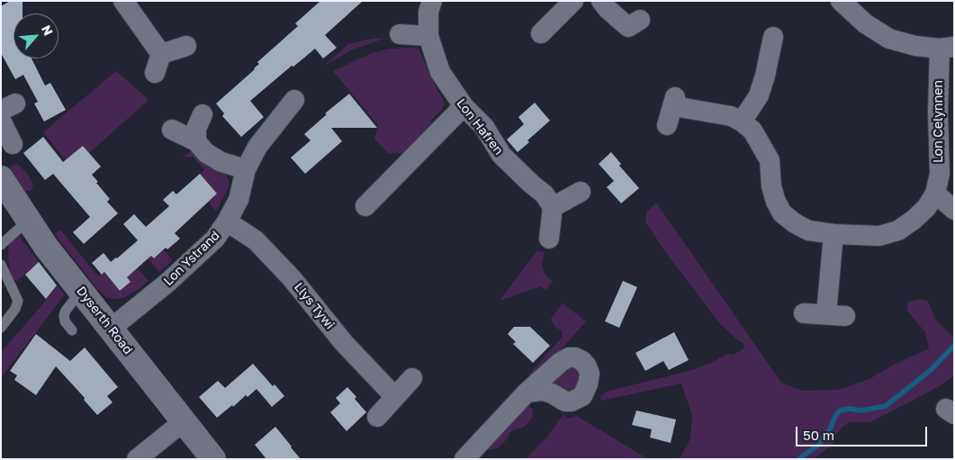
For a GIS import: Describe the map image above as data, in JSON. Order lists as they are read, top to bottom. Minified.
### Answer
{"streets":{"main road":["Dyserth Road"],"street":["Lon Celynnen","Lon Hafren","Lon Ystrand","Llys Tywi"]},"crossings":[["Lon Ystrand","Llys Tywi"],["Lon Ystrand","Dyserth Road"]],"scale_bar":"50 m","north":"top right"}
